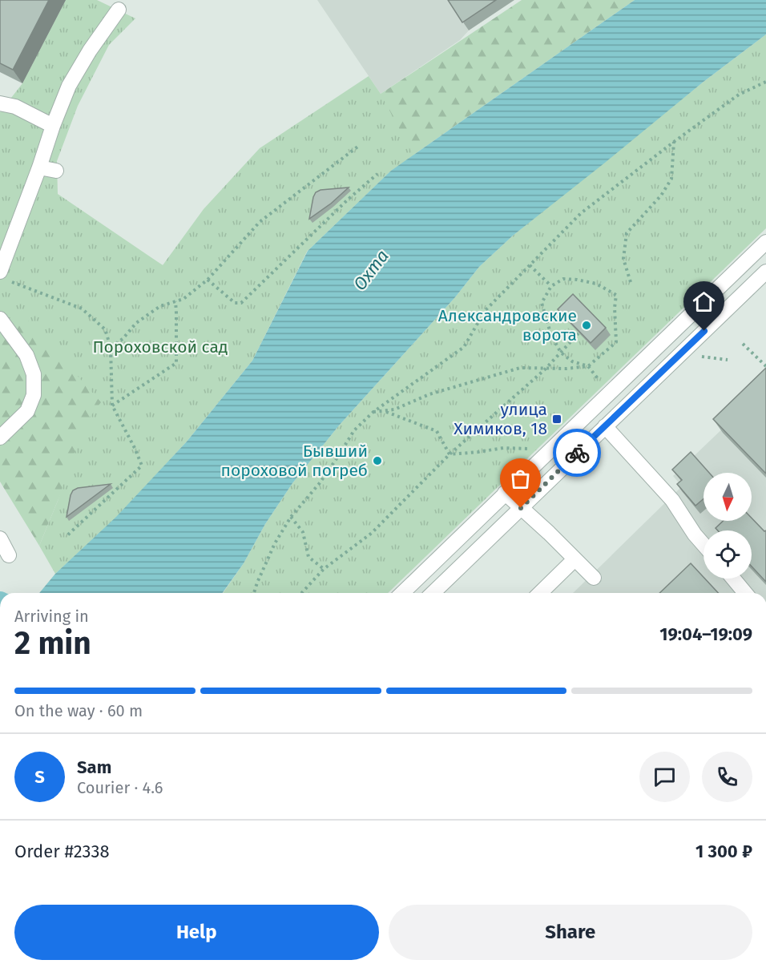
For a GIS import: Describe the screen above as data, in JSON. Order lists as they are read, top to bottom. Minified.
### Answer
{"water":["Охта"],"parks":["Пороховской сад"],"places":{"other":["Александровские ворота","Бывший пороховой погреб"],"transit":["улица Химиков, 18"]},"north":"bottom","page":{"heading":["2 min","Arriving in","19:04–19:09"],"panel":["Sam","Courier · 4.6","Order #2338","1 300 ₽"],"bar":"On the way · 60 m","round":"S","buttons":["Help","Share"]}}
